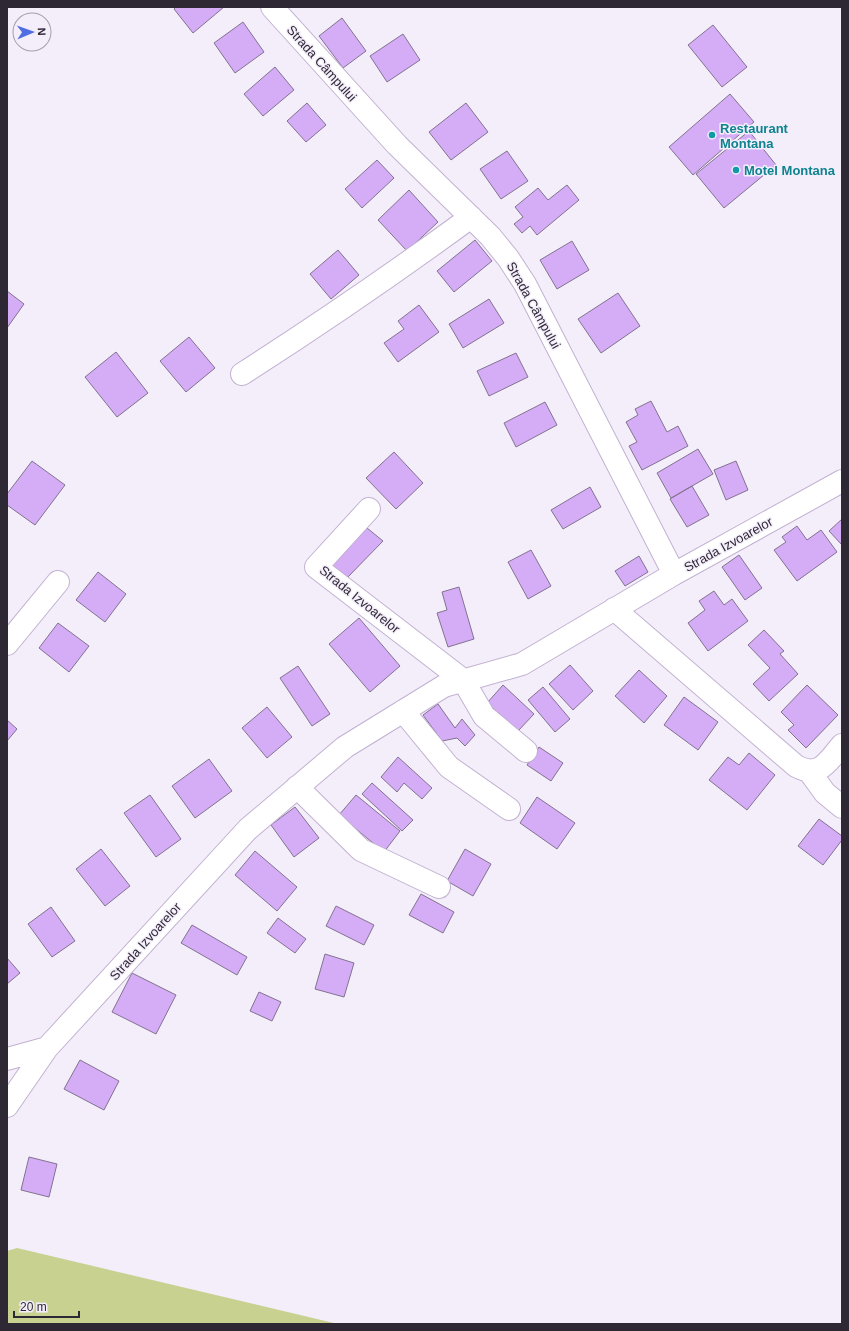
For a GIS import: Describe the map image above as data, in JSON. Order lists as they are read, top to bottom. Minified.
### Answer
{"streets":{"street":["Strada Câmpului","Strada Izvoarelor"]},"crossings":[["Strada Câmpului","Strada Izvoarelor"]],"places":["Restaurant Montana","Motel Montana"],"scale_bar":"20 m","north":"right"}
